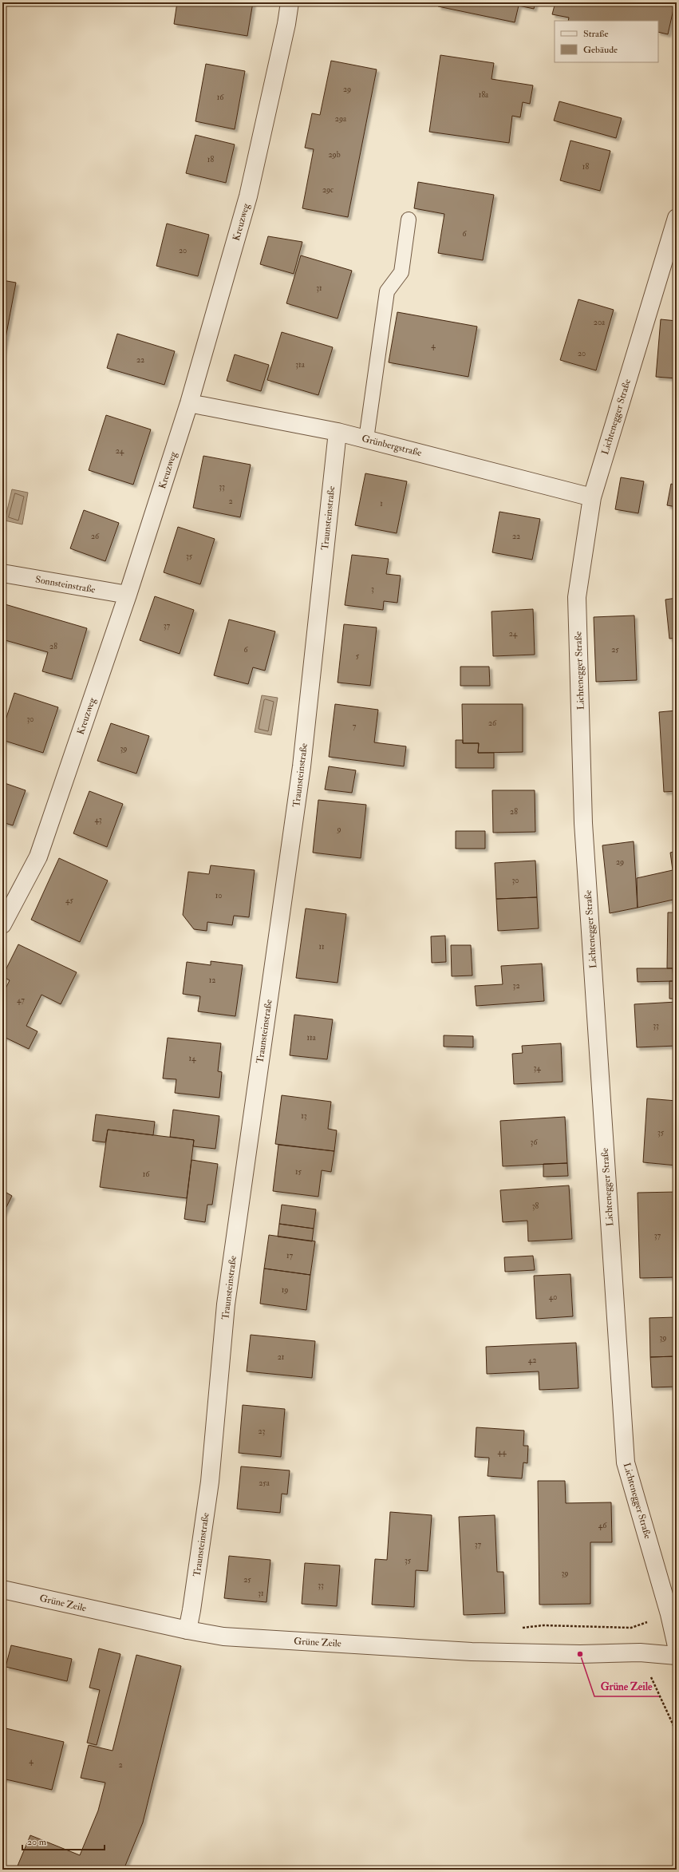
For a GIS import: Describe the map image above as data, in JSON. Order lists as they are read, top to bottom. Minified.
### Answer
{"streets":{"street":["Kreuzweg","Lichtenegger Straße","Grünbergstraße","Traunsteinstraße","Sonnsteinstraße","Grüne Zeile"]},"crossings":[["Kreuzweg","Grünbergstraße"],["Kreuzweg","Sonnsteinstraße"],["Lichtenegger Straße","Grünbergstraße"],["Grünbergstraße","Traunsteinstraße"],["Traunsteinstraße","Grüne Zeile"]],"places":["Grüne Zeile"],"house_numbers":["29","18a","16","29a","29b","18","18","29c","6","20","31","20a","4","20","22","31a","24","33","2","1","26","22","35","3","37","24","28","6","25","5","30","26","7","39","28","43","9","29","30","10","45","11","12","32","47","33","11a","14","34","13","35","36","15","16","38","37","17","19","40","39","21","42","23","44","25a","46","37","35","39","25","33","31","4","2"],"legend":["Straße","Gebäude"],"scale_bar":"20 m"}
